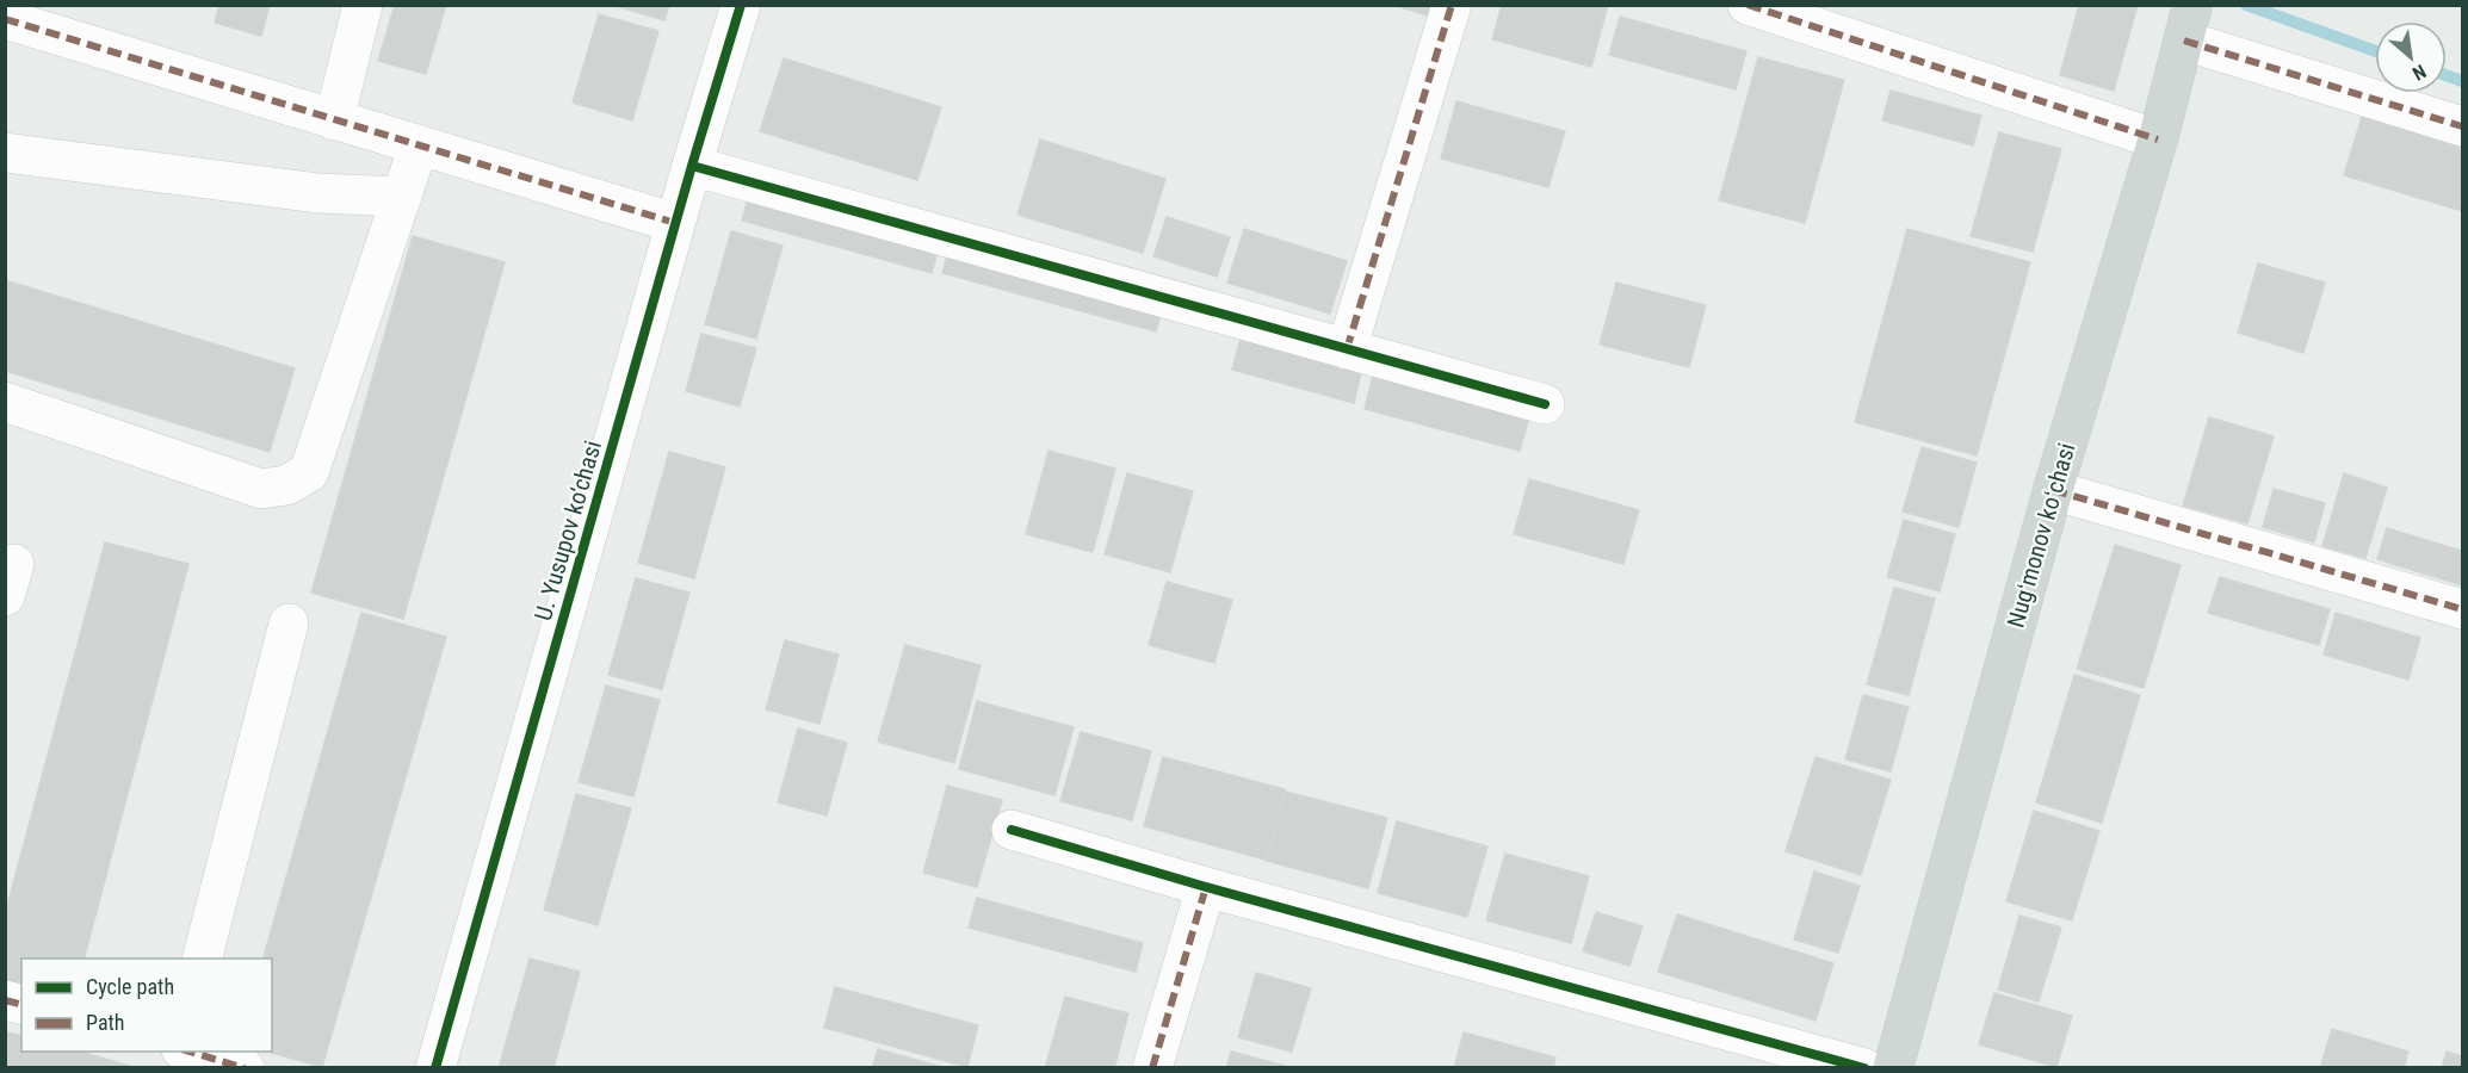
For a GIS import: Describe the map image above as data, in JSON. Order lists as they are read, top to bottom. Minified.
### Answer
{"streets":{"main road":["Nugʻmonov koʻchasi"],"street":["U. Yusupov ko‘chasi"]},"legend":["Cycle path","Path"],"north":"bottom right"}
